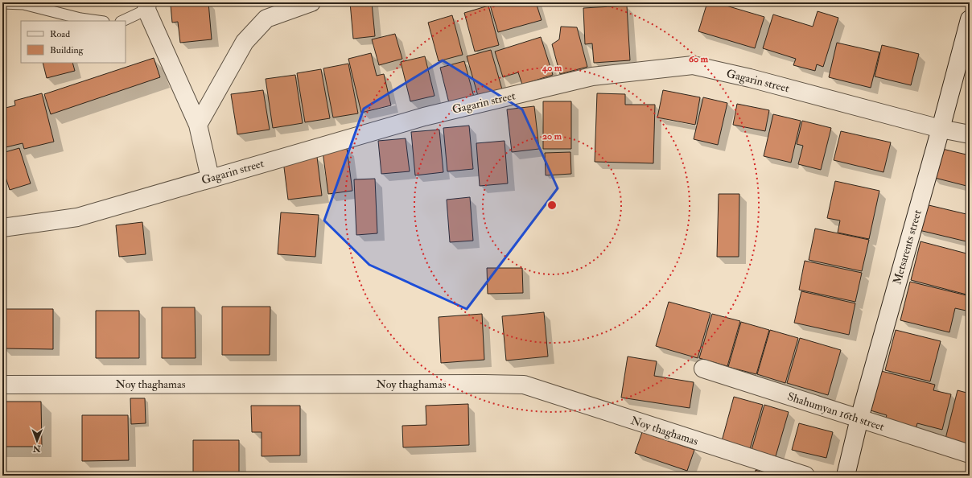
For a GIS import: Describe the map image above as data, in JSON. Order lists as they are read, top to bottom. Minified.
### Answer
{"streets":{"street":["Gagarin street","Metsarents street","Noy thaghamas","Shahumyan 16th street"]},"crossings":[["Gagarin street","Metsarents street"],["Metsarents street","Shahumyan 16th street"]],"legend":["Road","Building"],"north":"bottom","rings":["60 m","40 m","20 m"]}
